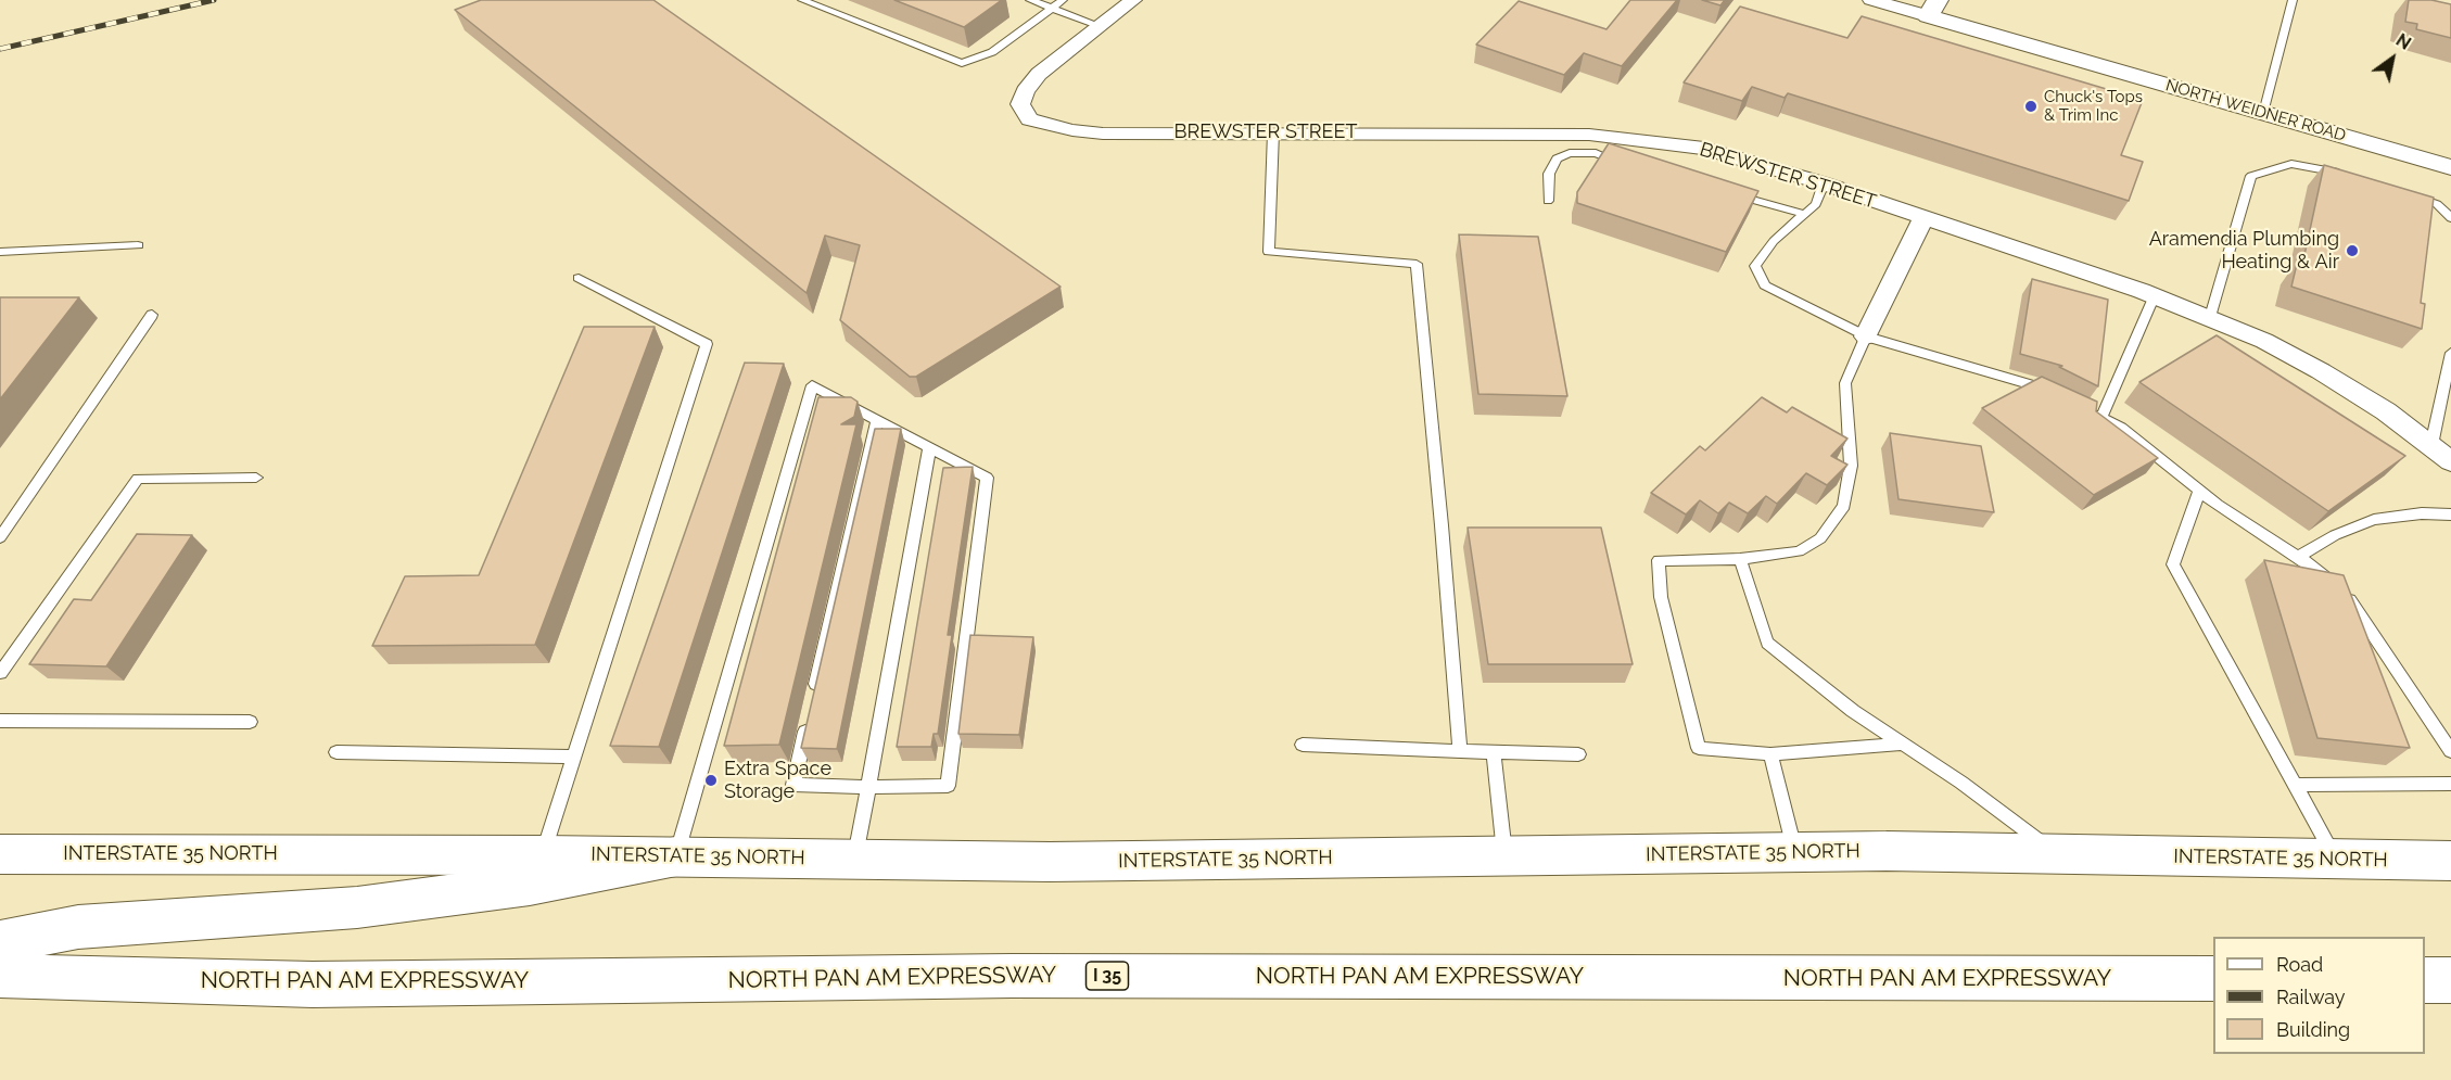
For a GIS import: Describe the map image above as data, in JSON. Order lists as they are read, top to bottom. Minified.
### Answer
{"streets":{"main road":["INTERSTATE 35 NORTH","I 35","NORTH PAN AM EXPRESSWAY"],"street":["NORTH WEIDNER ROAD","BREWSTER STREET"]},"places":["Chuck's Tops & Trim Inc","Aramendia Plumbing Heating & Air","Extra Space Storage"],"legend":["Road","Railway","Building"],"north":"top right"}
